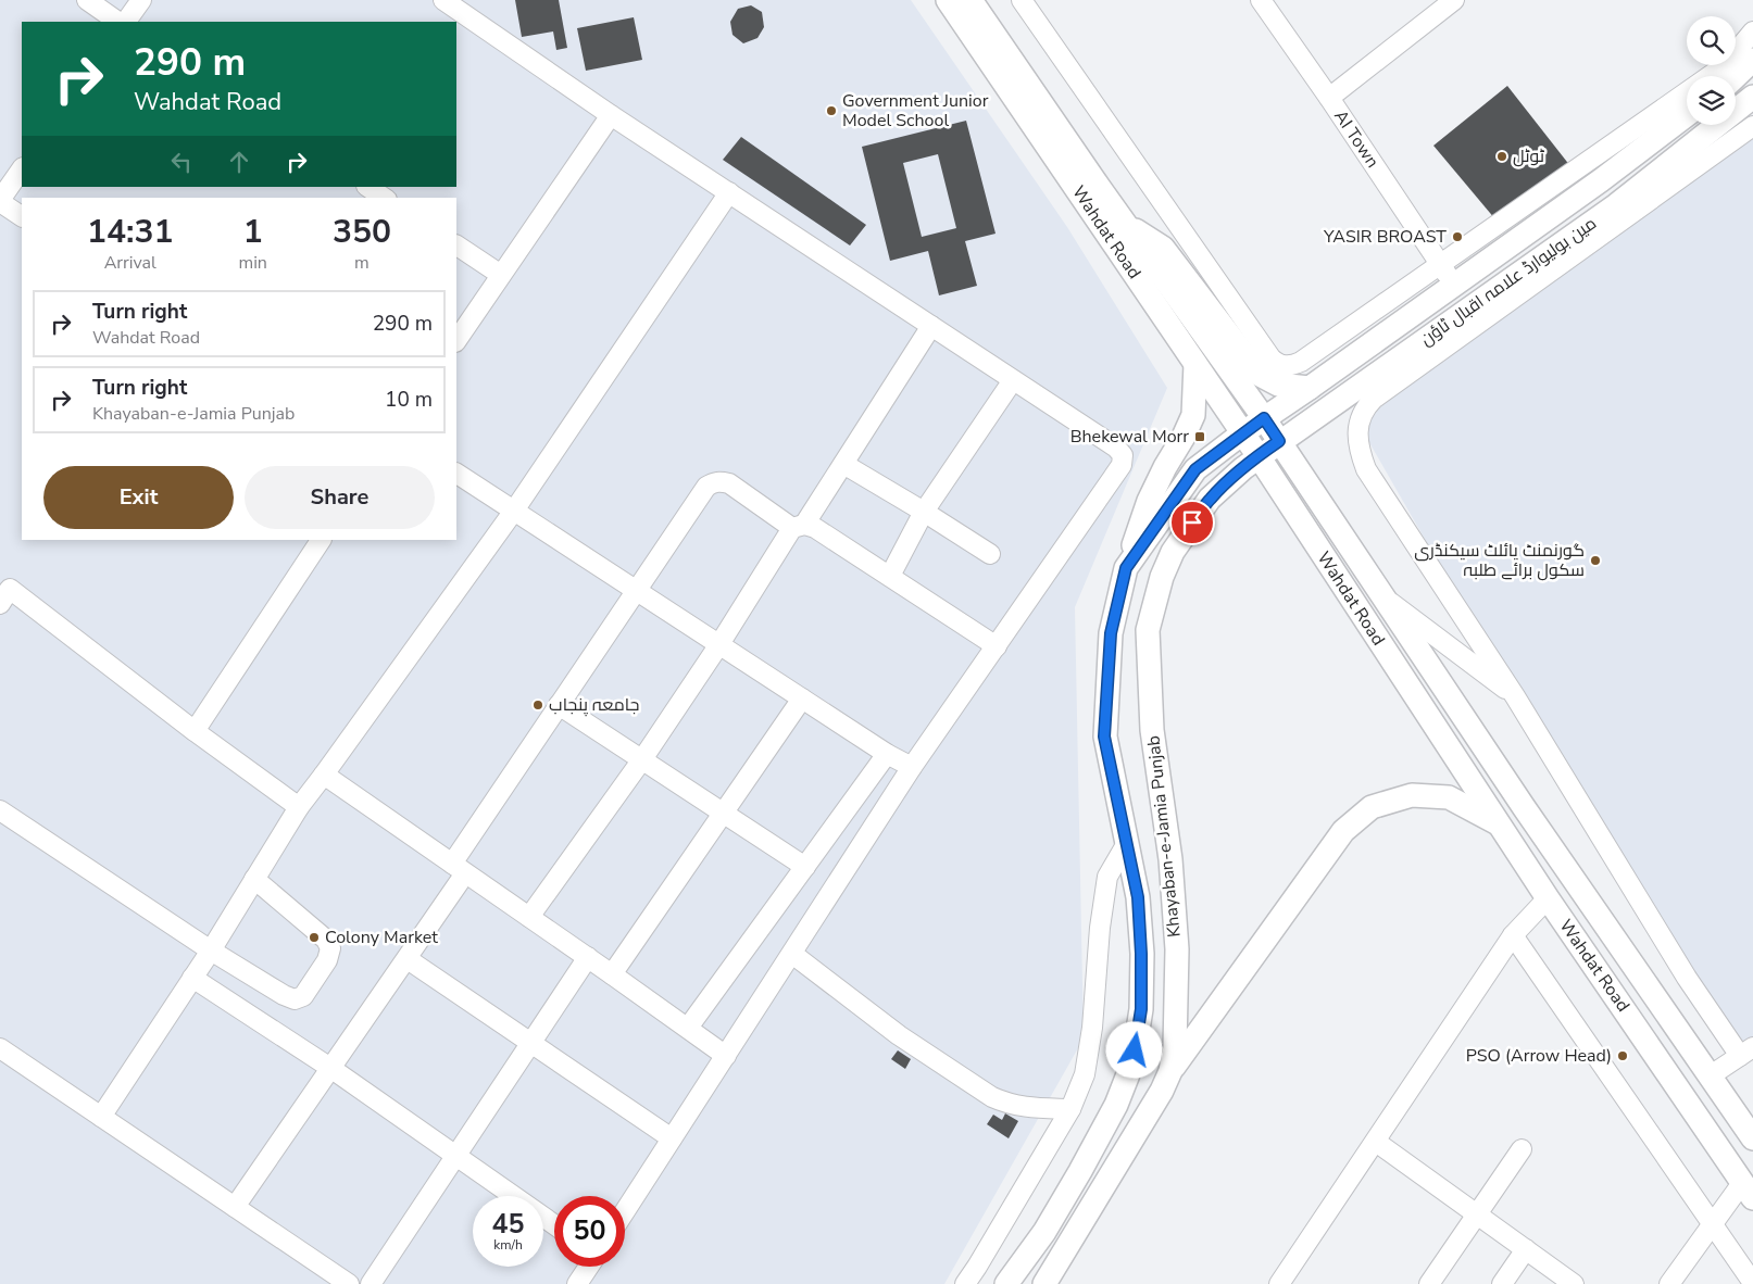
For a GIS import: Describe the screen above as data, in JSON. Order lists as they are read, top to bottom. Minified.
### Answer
{"streets":{"main road":["Wahdat Road","مین بولیوارڈ علامہ اقبال ٹاؤن","Khayaban-e-Jamia Punjab"],"street":["AI Town"]},"crossings":[["AI Town","مین بولیوارڈ علامہ اقبال ٹاؤن"],["Wahdat Road","مین بولیوارڈ علامہ اقبال ٹاؤن"],["Wahdat Road","Khayaban-e-Jamia Punjab"],["مین بولیوارڈ علامہ اقبال ٹاؤن","Khayaban-e-Jamia Punjab"]],"places":{"other":["Government Junior Model School","ٹوٹل","YASIR BROAST","گورنمنٹ پائلٹ سیکنڈری سکول برائے طلبہ","جامعہ پنجاب","Colony Market","PSO (Arrow Head)"],"transit":["Bhekewal Morr"]},"page":{"turn":["290 m","Wahdat Road"],"eta":["14:31","Arrival","1","min","350","m"],"list":[{"name":"Turn right","note":"Wahdat Road","value":"290 m"},{"name":"Turn right","note":"Khayaban-e-Jamia Punjab","value":"10 m"}],"buttons":["Exit","Share"],"speed":"45 km/h","limit":"50"}}
